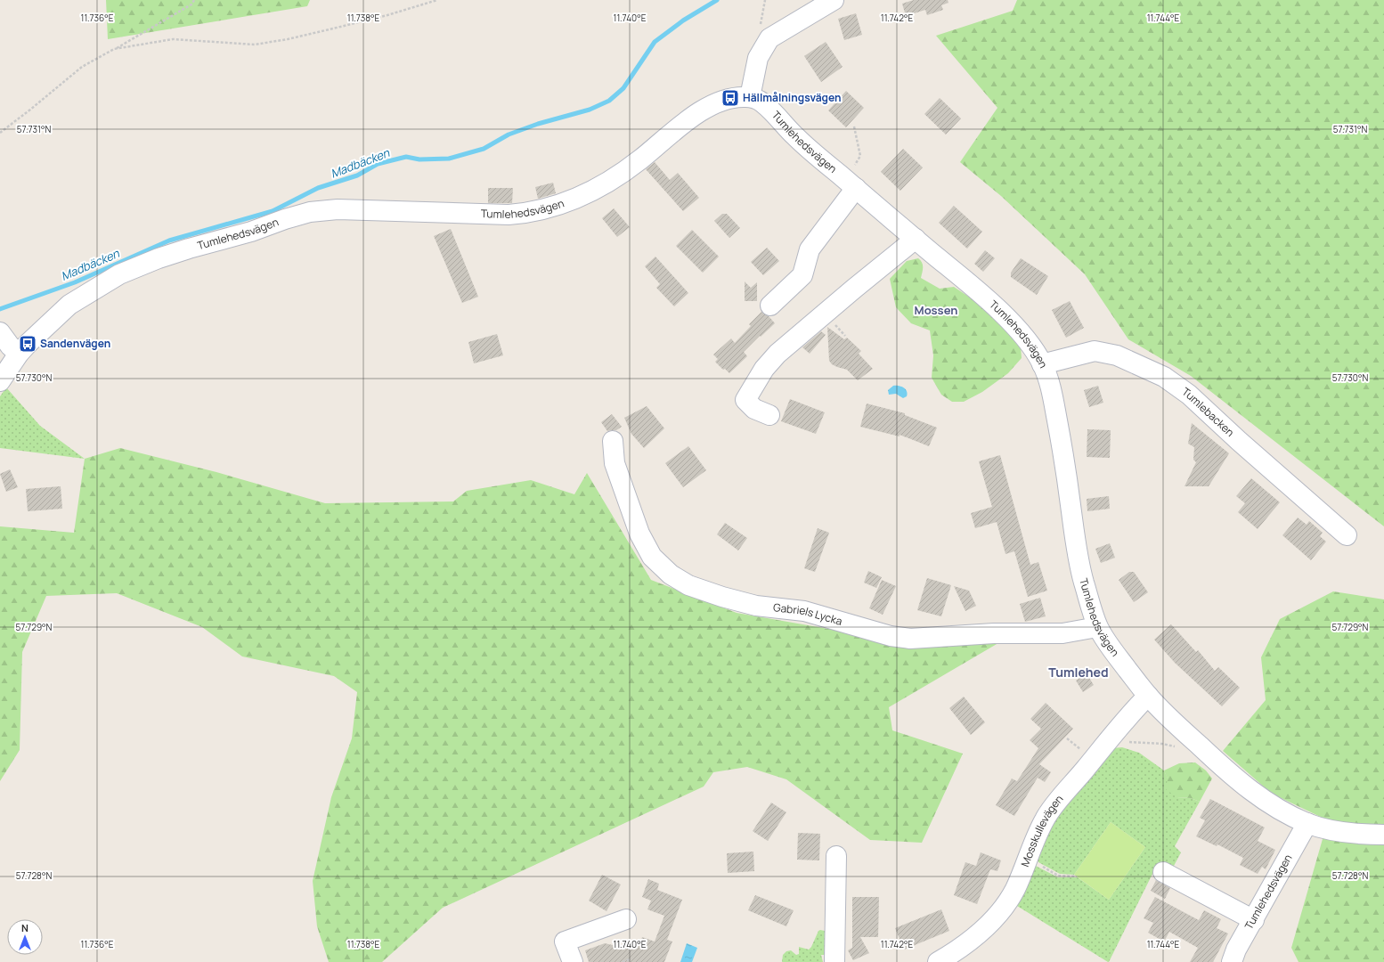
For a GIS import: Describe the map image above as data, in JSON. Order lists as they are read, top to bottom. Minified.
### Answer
{"streets":{"street":["Tumlehedsvägen","Tumlebacken","Gabriels Lycka","Mosskullevägen"]},"crossings":[["Tumlehedsvägen","Tumlebacken"],["Tumlehedsvägen","Gabriels Lycka"],["Tumlehedsvägen","Mosskullevägen"]],"districts":["Mossen","Tumlehed"],"water":["Madbäcken"],"places":{"bus stop":["Hällmålningsvägen","Sandenvägen"]},"north":"top","coordinates":["11.736°E","11.738°E","11.740°E","11.742°E","11.744°E","57.731°N","57.730°N","57.729°N","57.728°N"]}
